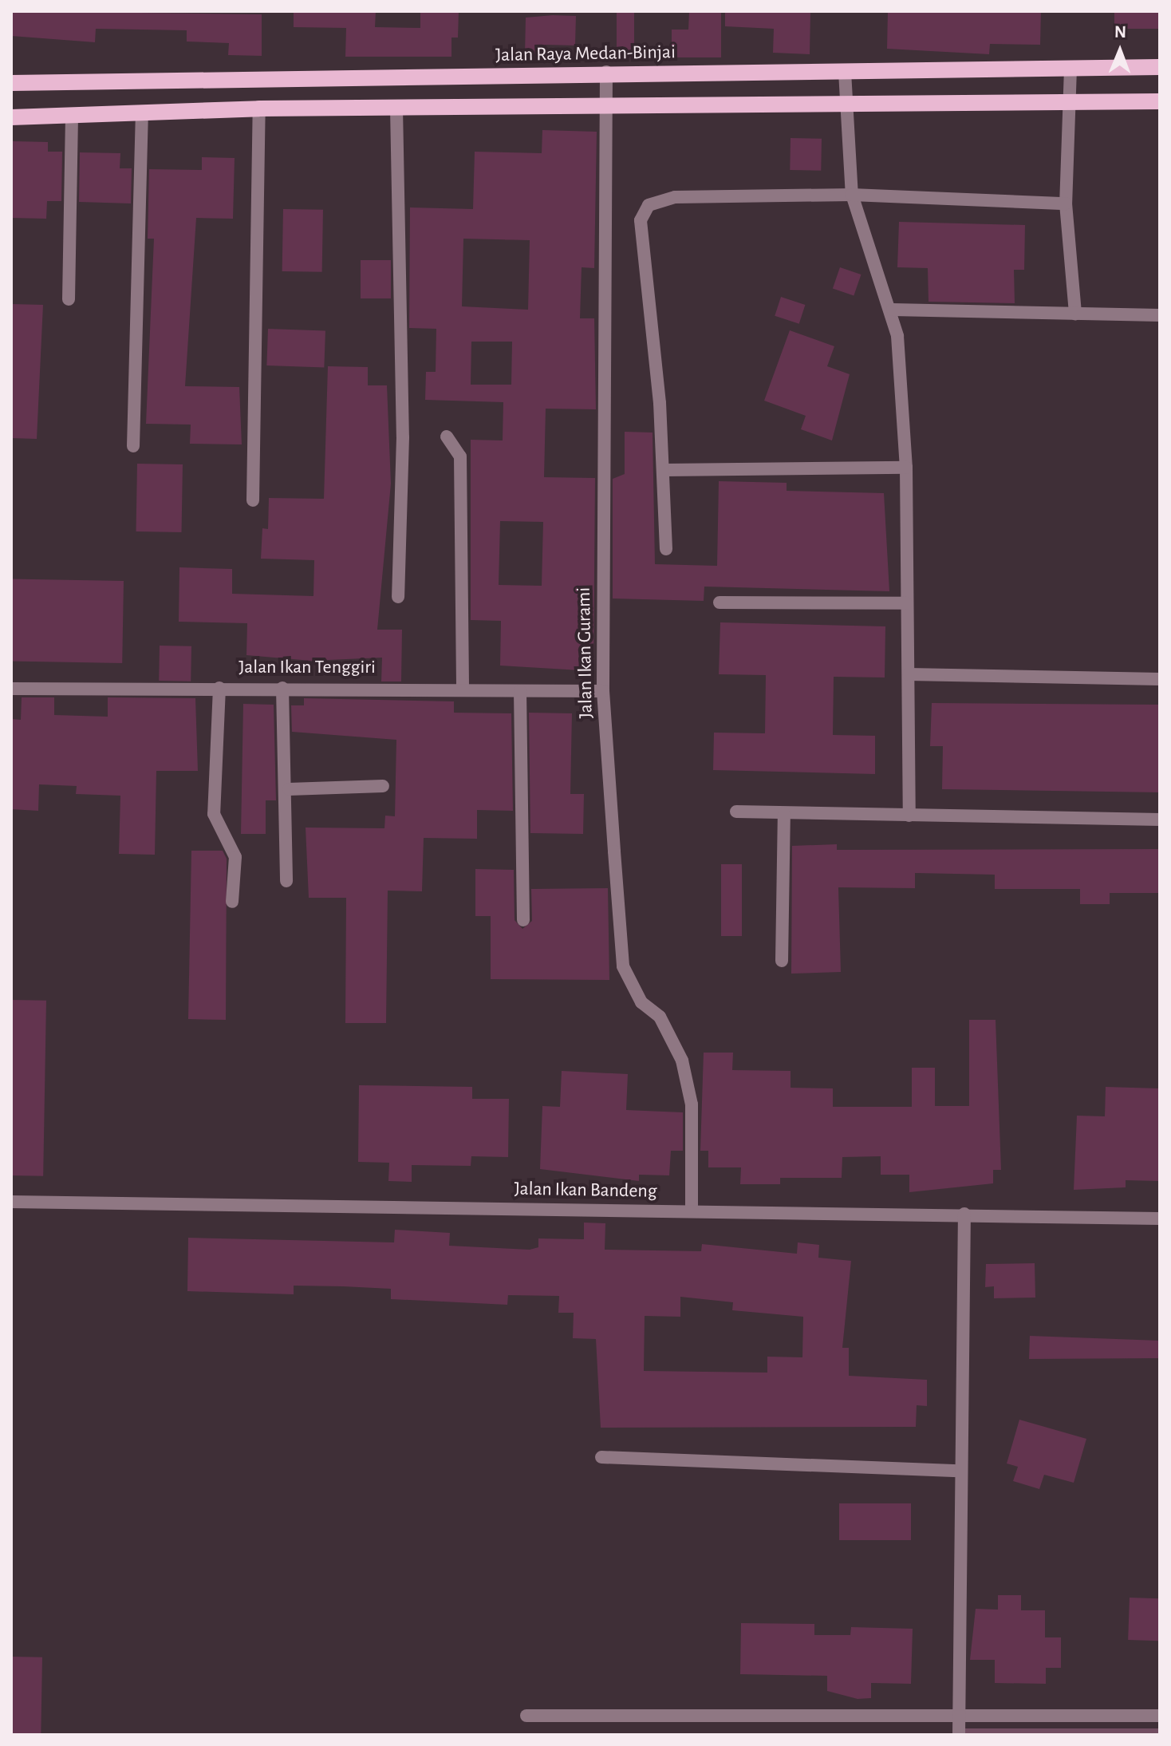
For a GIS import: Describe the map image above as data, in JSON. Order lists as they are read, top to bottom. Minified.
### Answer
{"streets":{"main road":["Jalan Raya Medan-Binjai"],"street":["Jalan Ikan Gurami","Jalan Ikan Tenggiri","Jalan Ikan Bandeng"]},"crossings":[["Jalan Raya Medan-Binjai","Jalan Ikan Gurami"],["Jalan Ikan Gurami","Jalan Ikan Tenggiri"],["Jalan Ikan Gurami","Jalan Ikan Bandeng"]],"north":"top"}
